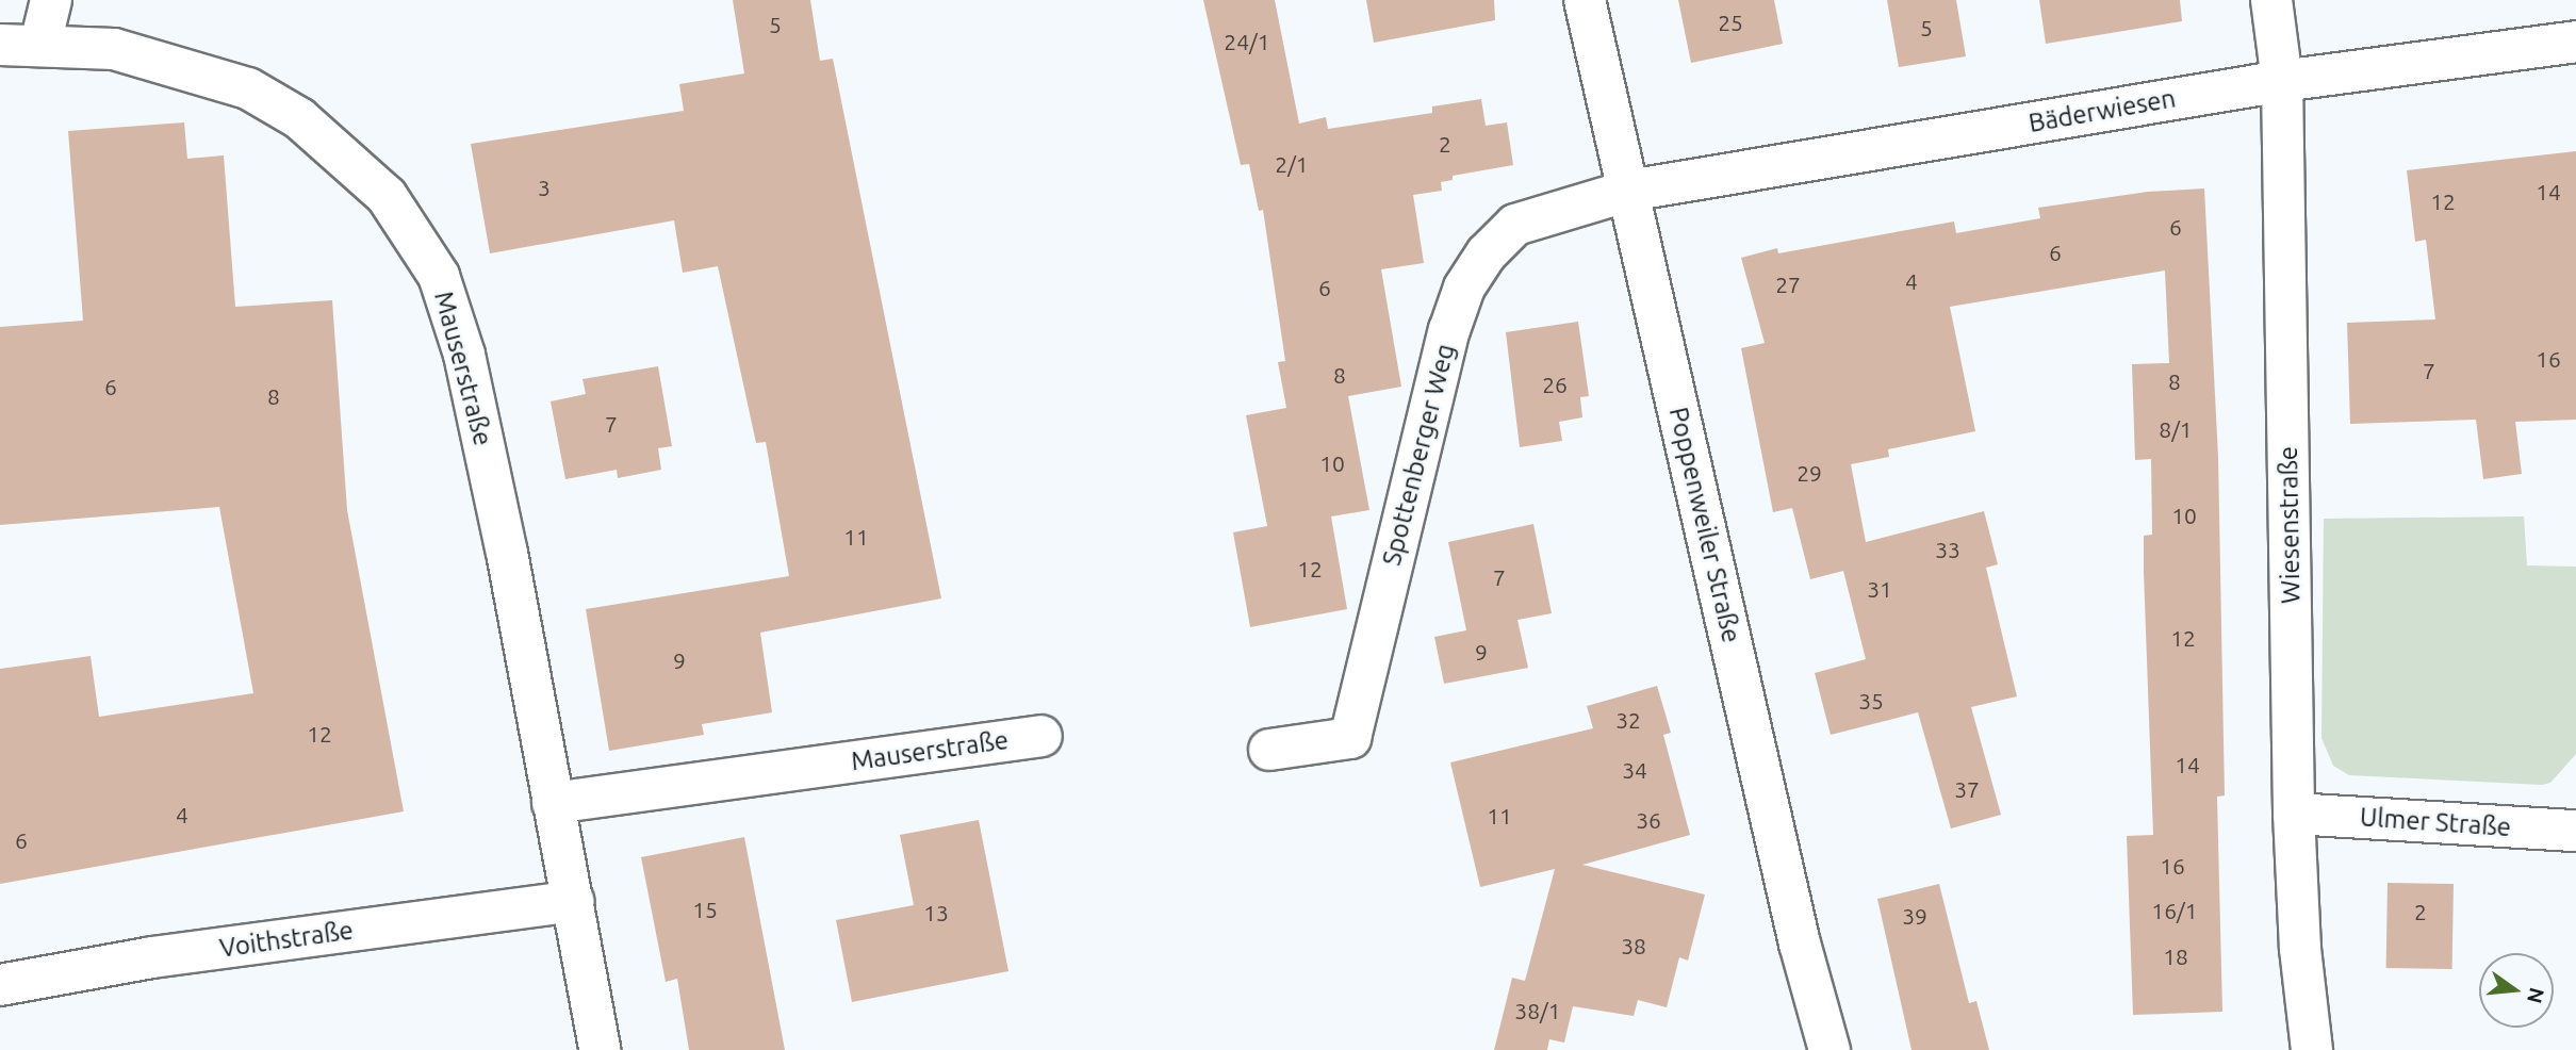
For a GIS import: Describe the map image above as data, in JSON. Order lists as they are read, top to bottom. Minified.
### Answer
{"streets":{"street":["Bäderwiesen","Mauserstraße","Spottenberger Weg","Poppenweiler Straße","Wiesenstraße","Ulmer Straße","Voithstraße"]},"crossings":[["Bäderwiesen","Spottenberger Weg"],["Bäderwiesen","Poppenweiler Straße"],["Bäderwiesen","Wiesenstraße"],["Mauserstraße","Voithstraße"],["Spottenberger Weg","Poppenweiler Straße"],["Wiesenstraße","Ulmer Straße"]],"house_numbers":["25","5","5","24/1","2","2/1","3","14","12","6","6","4","27","6","16","7","8","8","26","6","8","7","8/1","10","29","10","11","33","12","7","31","12","9","9","35","32","12","14","34","37","4","11","36","6","16","15","16/1","2","13","39","38","18","38/1"],"north":"right"}
